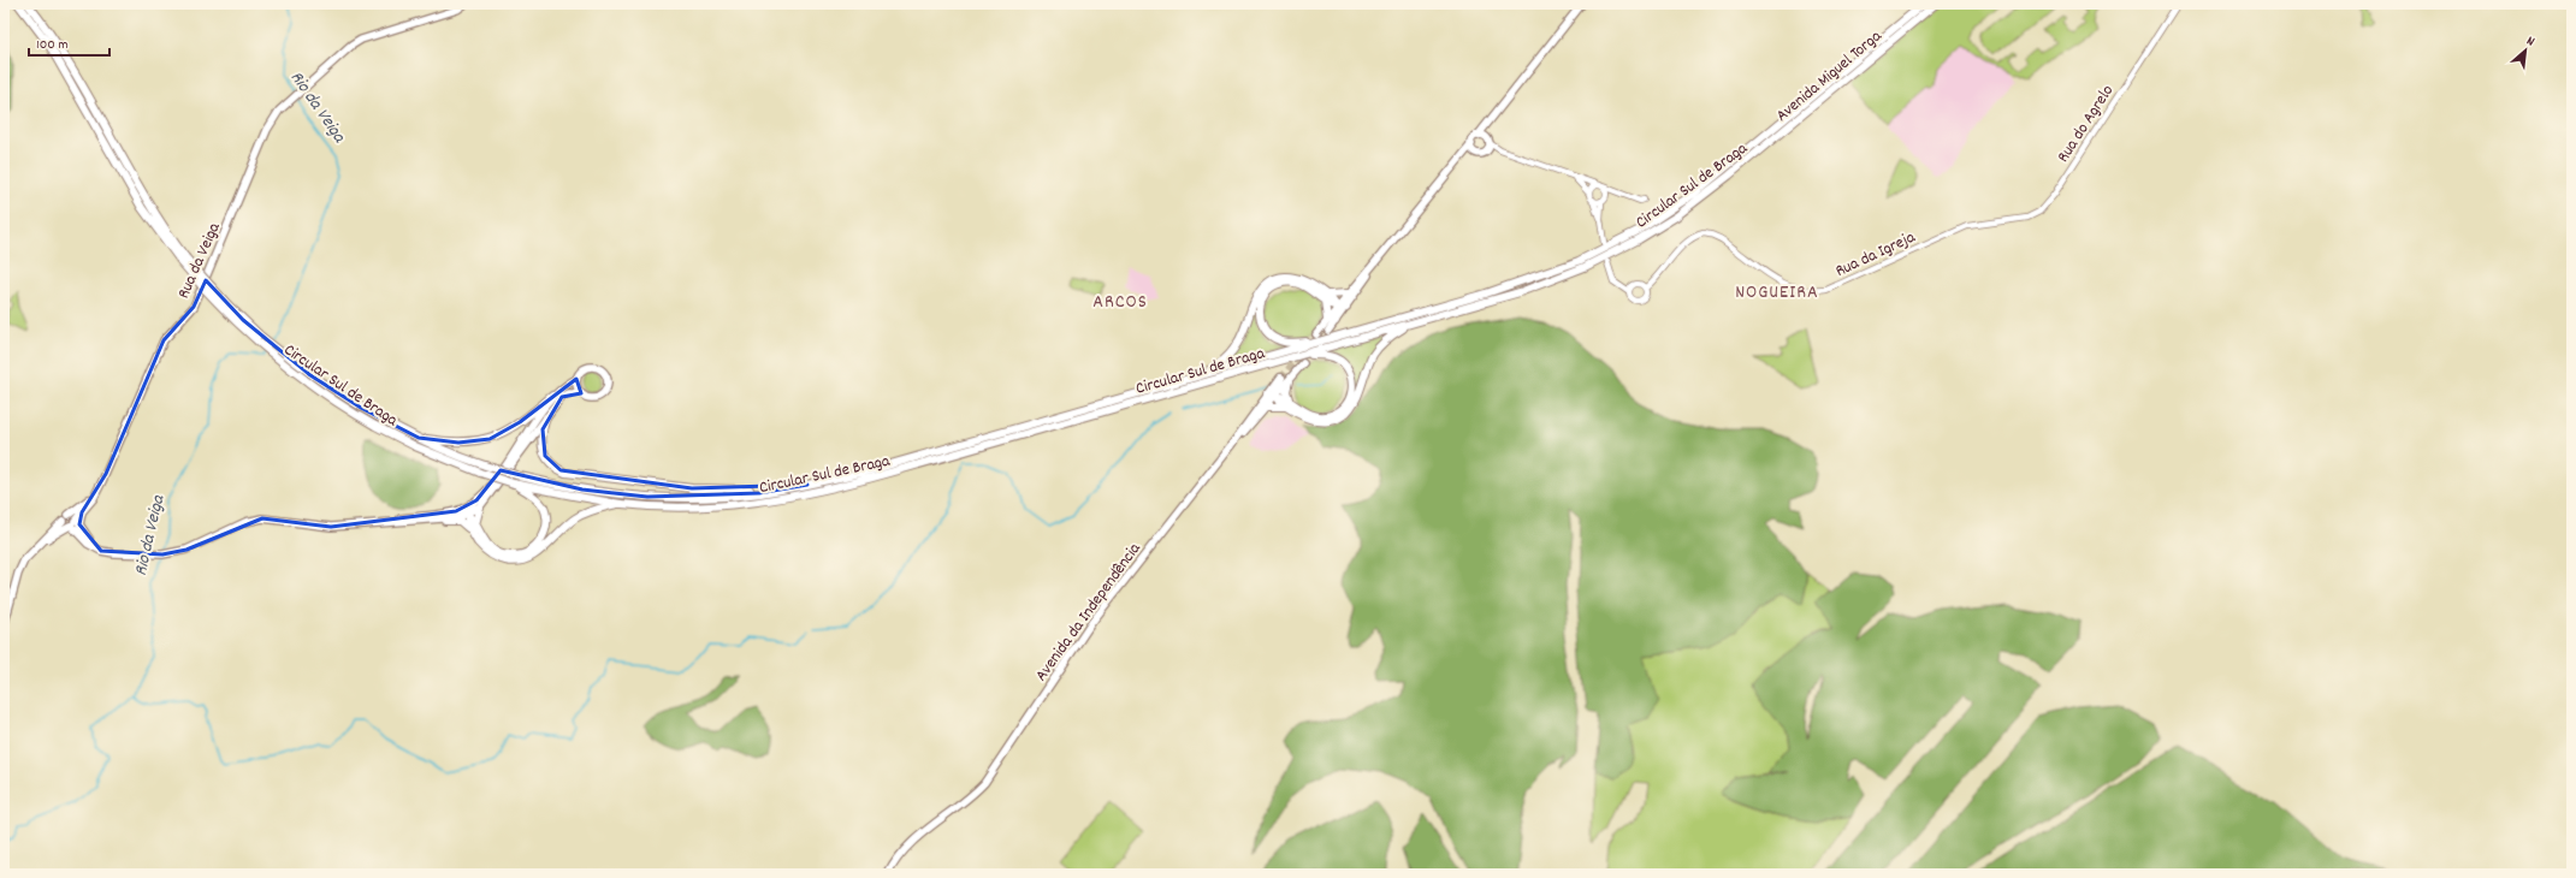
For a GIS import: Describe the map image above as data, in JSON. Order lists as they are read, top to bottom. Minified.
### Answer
{"streets":{"highway":["Avenida Miguel Torga","Circular Sul de Braga"],"main road":["Rua da Veiga","Avenida da Independência"],"street":["Rua do Agrelo","Rua da Igreja"]},"crossings":[["Avenida Miguel Torga","Circular Sul de Braga"],["Rua do Agrelo","Rua da Igreja"]],"districts":["NOGUEIRA","ARCOS"],"water":["Rio da Veiga"],"scale_bar":"100 m","north":"top right"}
